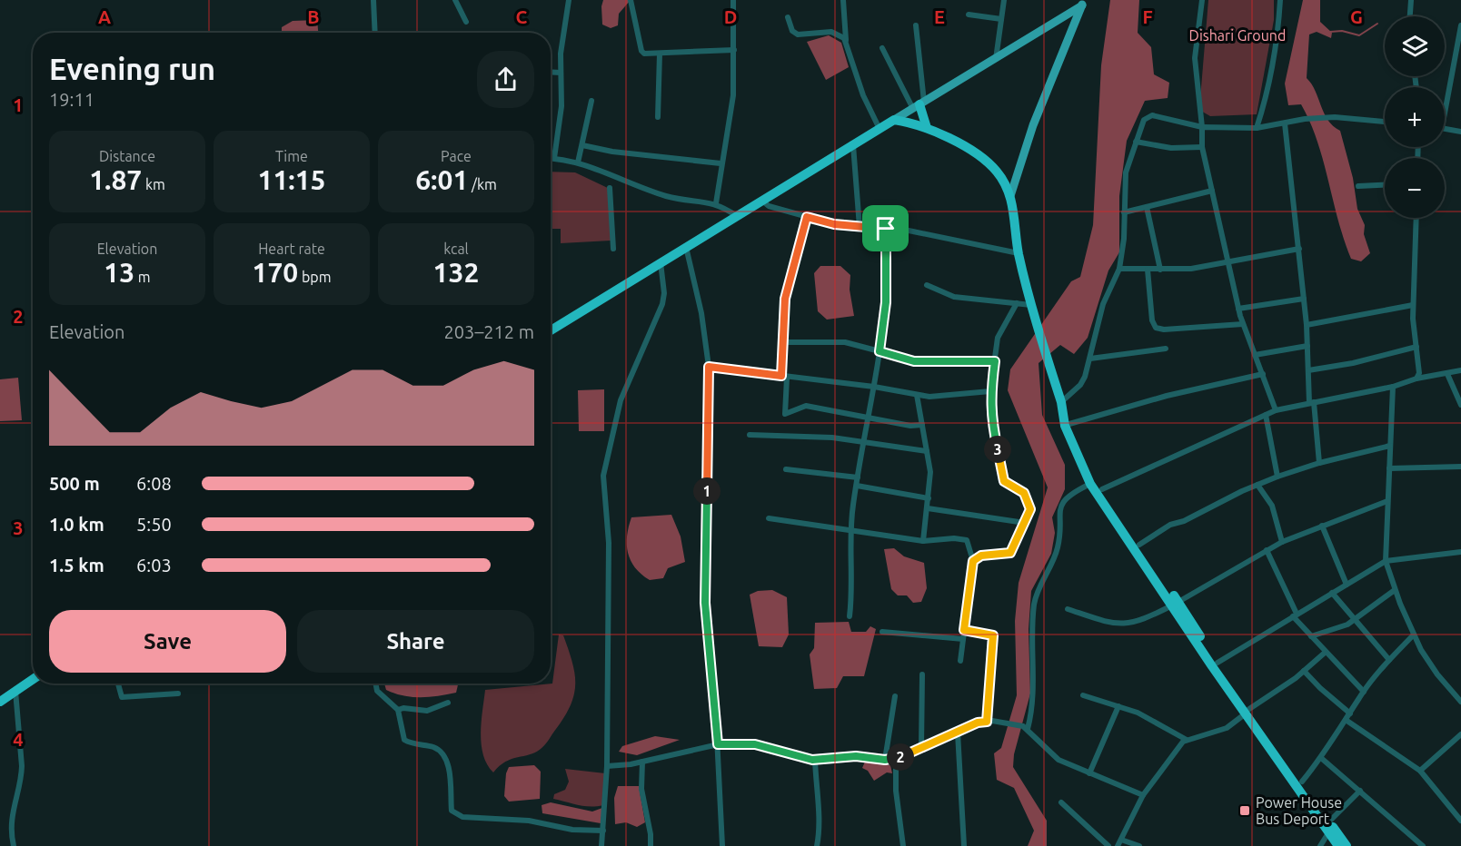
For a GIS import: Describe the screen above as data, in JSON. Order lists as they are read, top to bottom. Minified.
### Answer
{"parks":["Dishari Ground"],"places":{"transit":["Power House Bus Deport"]},"page":{"map_buttons":["+","−"],"heading":["Evening run","19:11"],"stats":[["Distance","1.87 km"],["Time","11:15"],["Pace","6:01 /km"],["Elevation","13 m"],["Heart rate","170 bpm"],["kcal","132"]],"chart":["Elevation","203–212 m"],"pins":["3","1","2"],"list":[{"name":"500 m","note":"6:08"},{"name":"1.0 km","note":"5:50"},{"name":"1.5 km","note":"6:03"}],"buttons":["Save","Share"]},"grid":{"columns":["A","B","C","D","E","F","G"],"rows":["1","2","3","4"]}}
